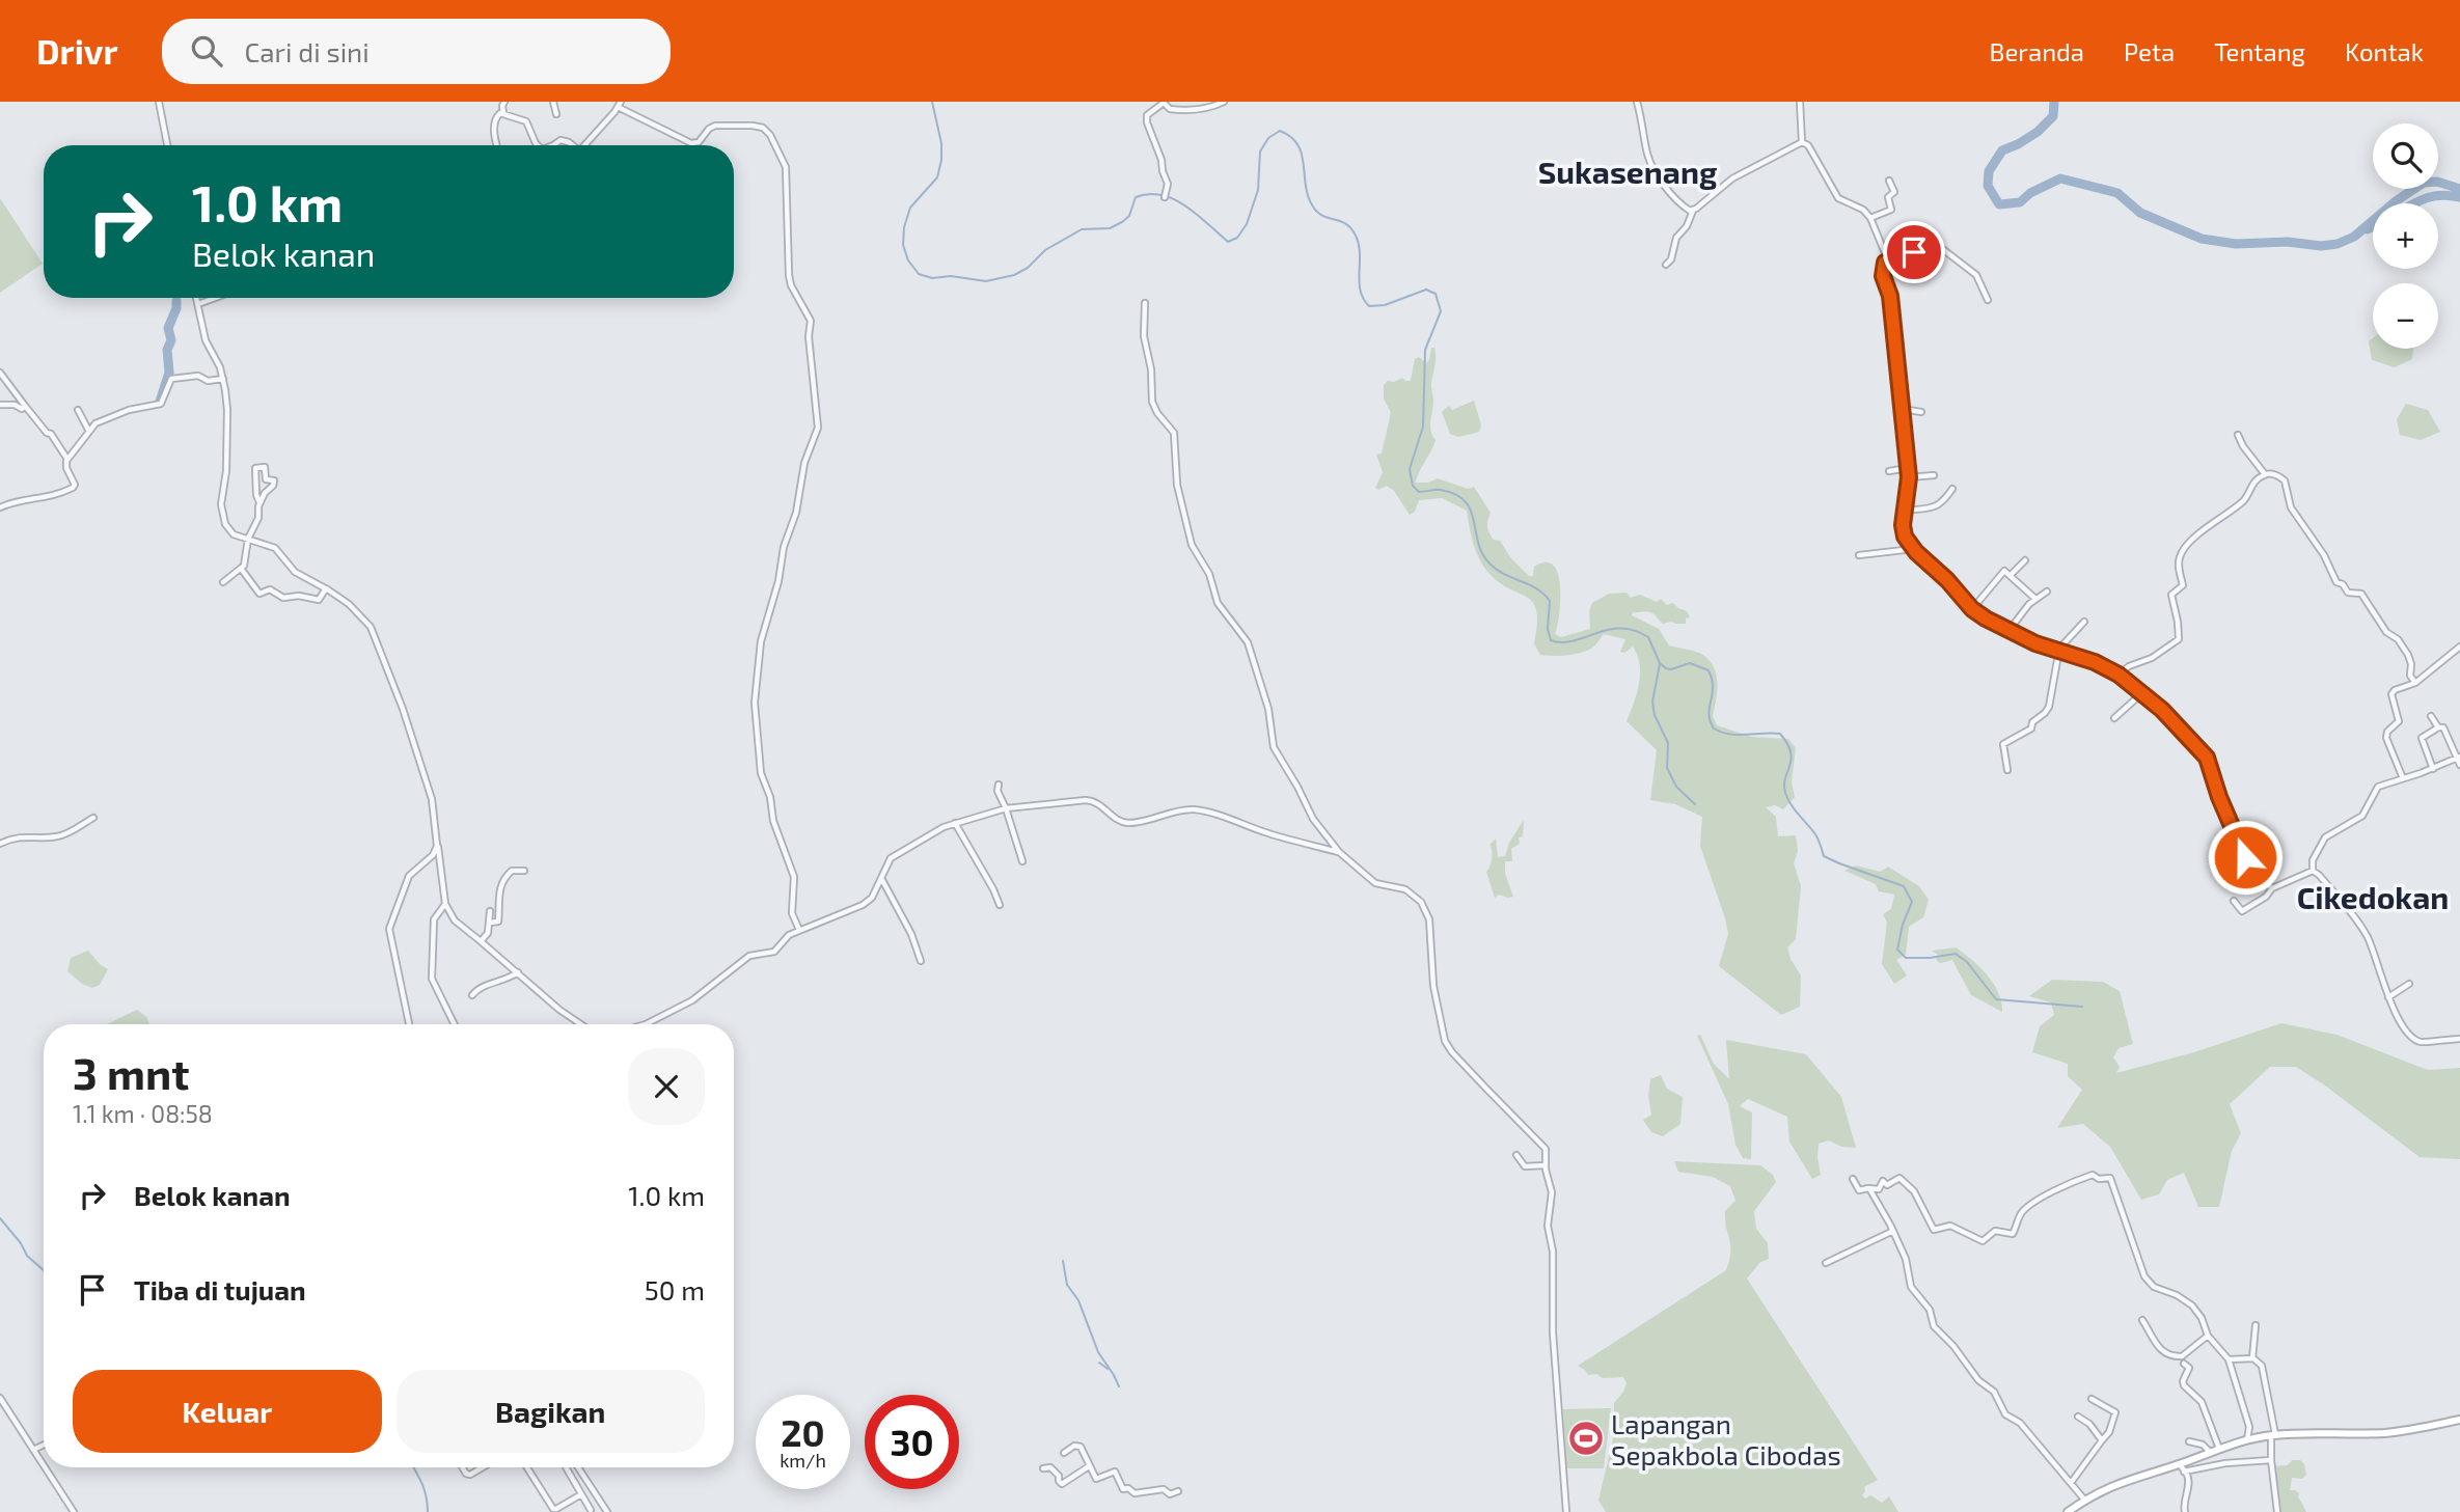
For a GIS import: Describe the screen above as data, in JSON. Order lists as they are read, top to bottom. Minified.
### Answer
{"districts":["Sukasenang","Cikedokan"],"places":{"sports":["Lapangan Sepakbola Cibodas"]},"page":{"header":"Drivr","search":"Cari di sini","nav":["Beranda","Peta","Tentang","Kontak"],"map_buttons":["+","−"],"turn":["1.0 km","Belok kanan"],"heading":["3 mnt","1.1 km · 08:58"],"list":[{"name":"Belok kanan","value":"1.0 km"},{"name":"Tiba di tujuan","value":"50 m"}],"buttons":["Keluar","Bagikan"],"speed":"20 km/h","limit":"30"}}
